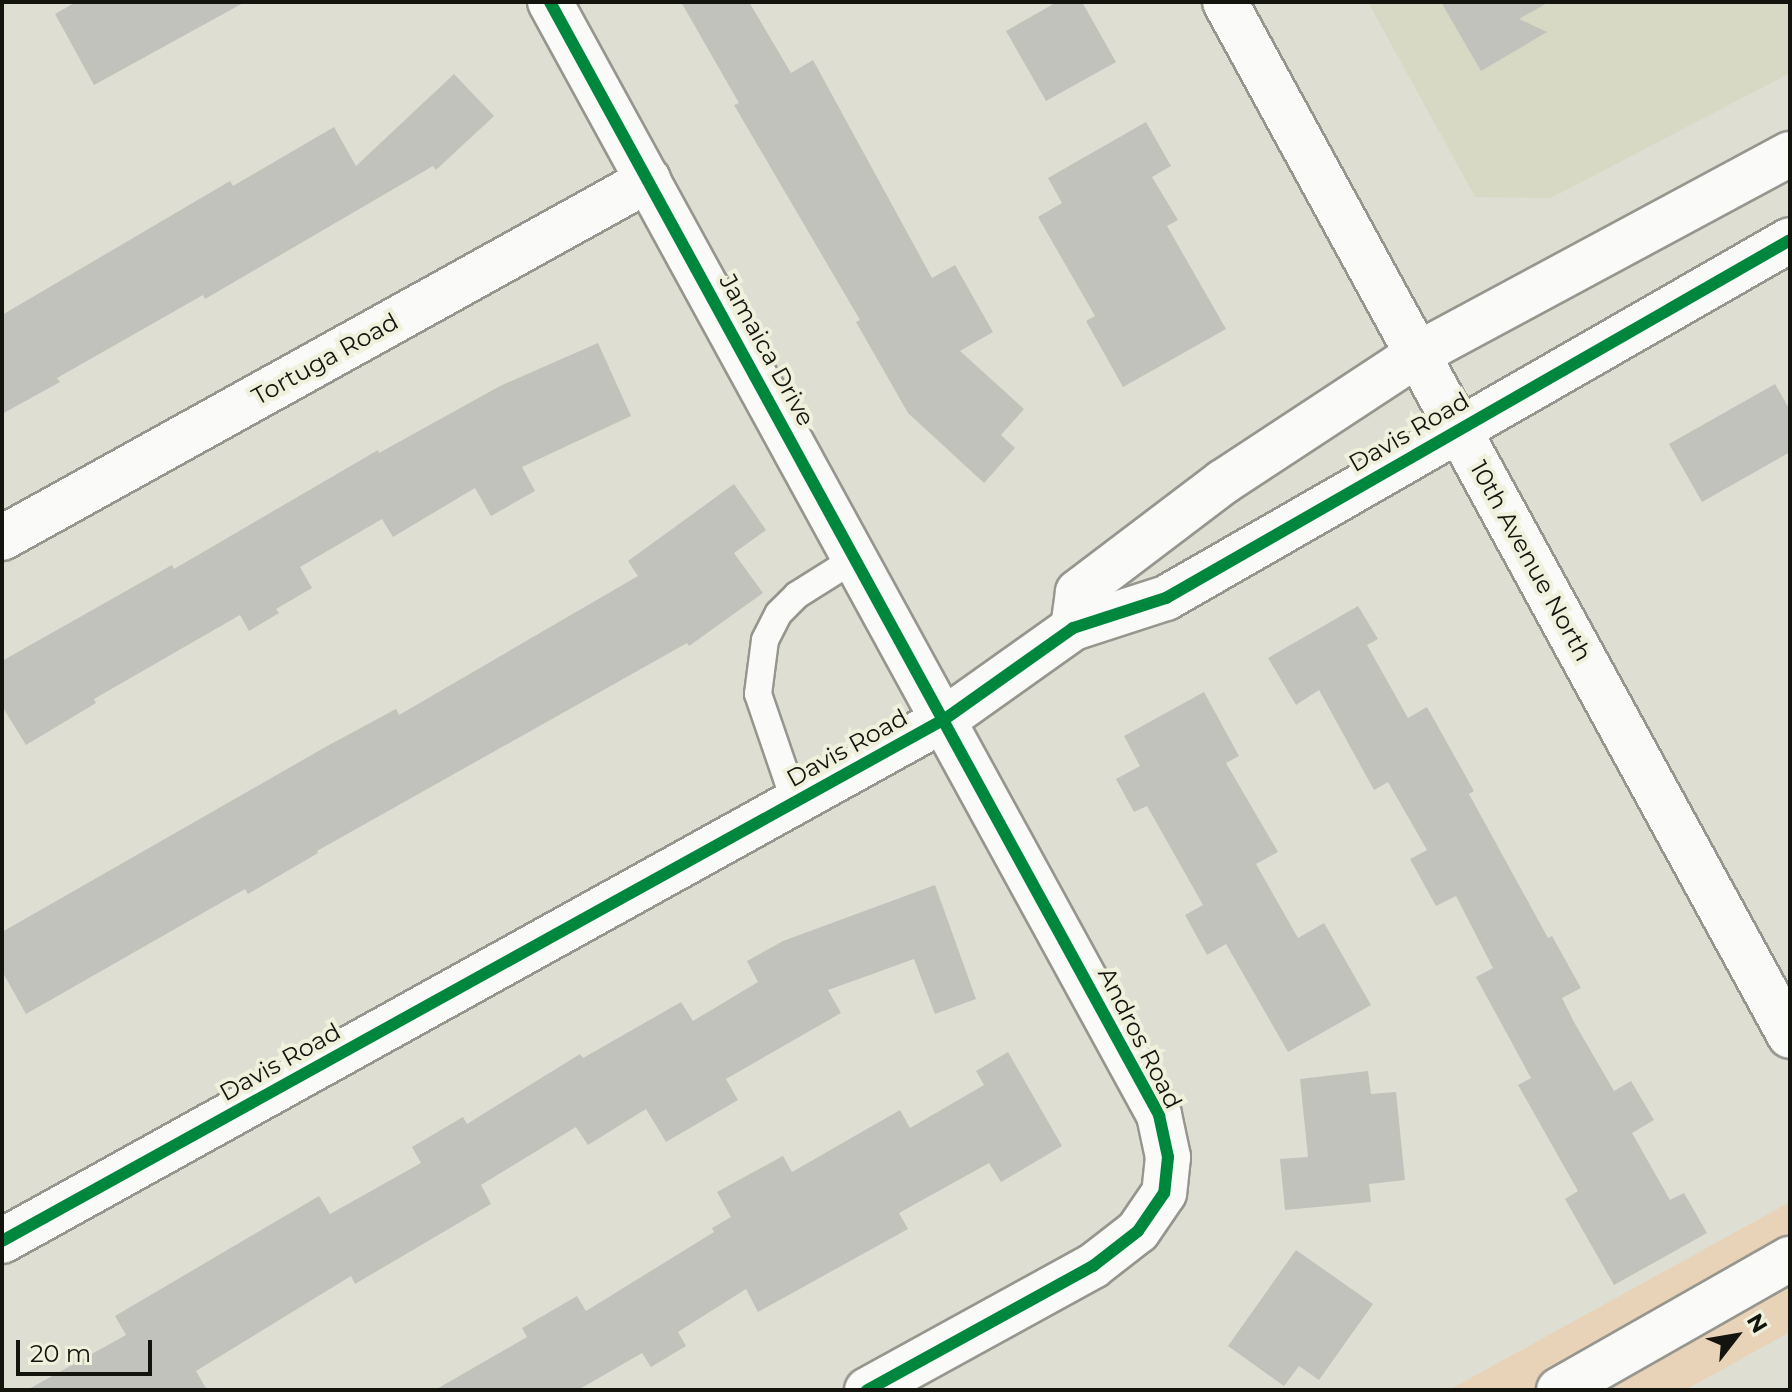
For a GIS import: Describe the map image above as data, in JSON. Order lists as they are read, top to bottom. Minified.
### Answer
{"streets":{"street":["Jamaica Drive","Tortuga Road","Davis Road","10th Avenue North","Andros Road"]},"crossings":[["Jamaica Drive","Tortuga Road"],["Jamaica Drive","Davis Road"],["Jamaica Drive","Andros Road"],["Davis Road","10th Avenue North"],["Davis Road","Andros Road"]],"scale_bar":"20 m","north":"top right"}
